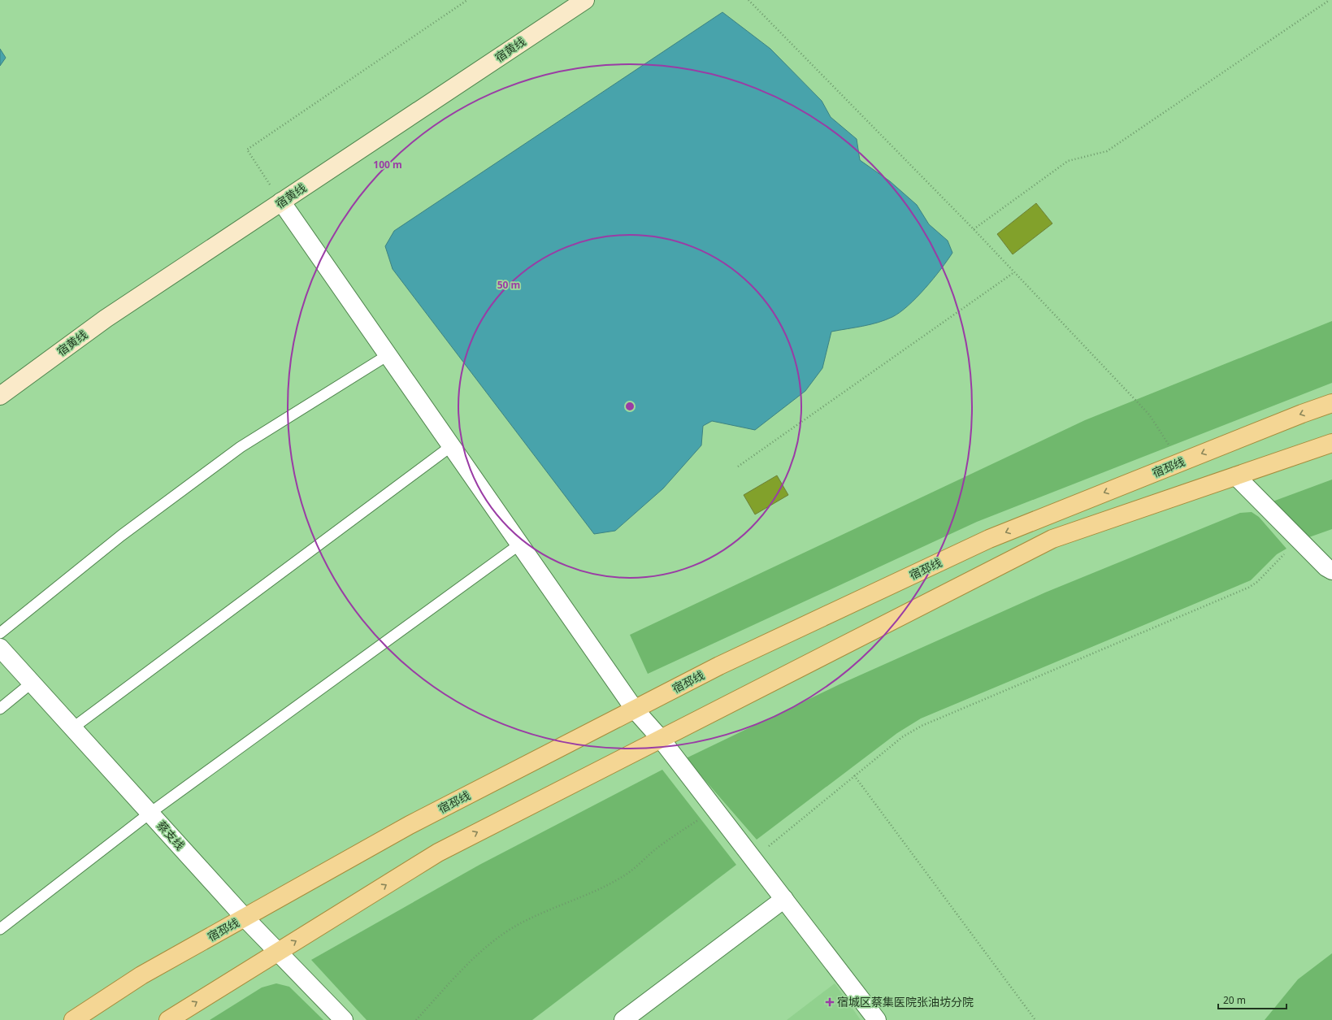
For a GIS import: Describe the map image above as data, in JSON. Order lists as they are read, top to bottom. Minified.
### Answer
{"streets":{"main road":["宿黄线","宿邳线"],"street":["蔡支线"]},"crossings":[["宿邳线","蔡支线"]],"places":{"health":["宿城区蔡集医院张油坊分院"]},"scale_bar":"20 m","rings":["100 m","50 m"]}
